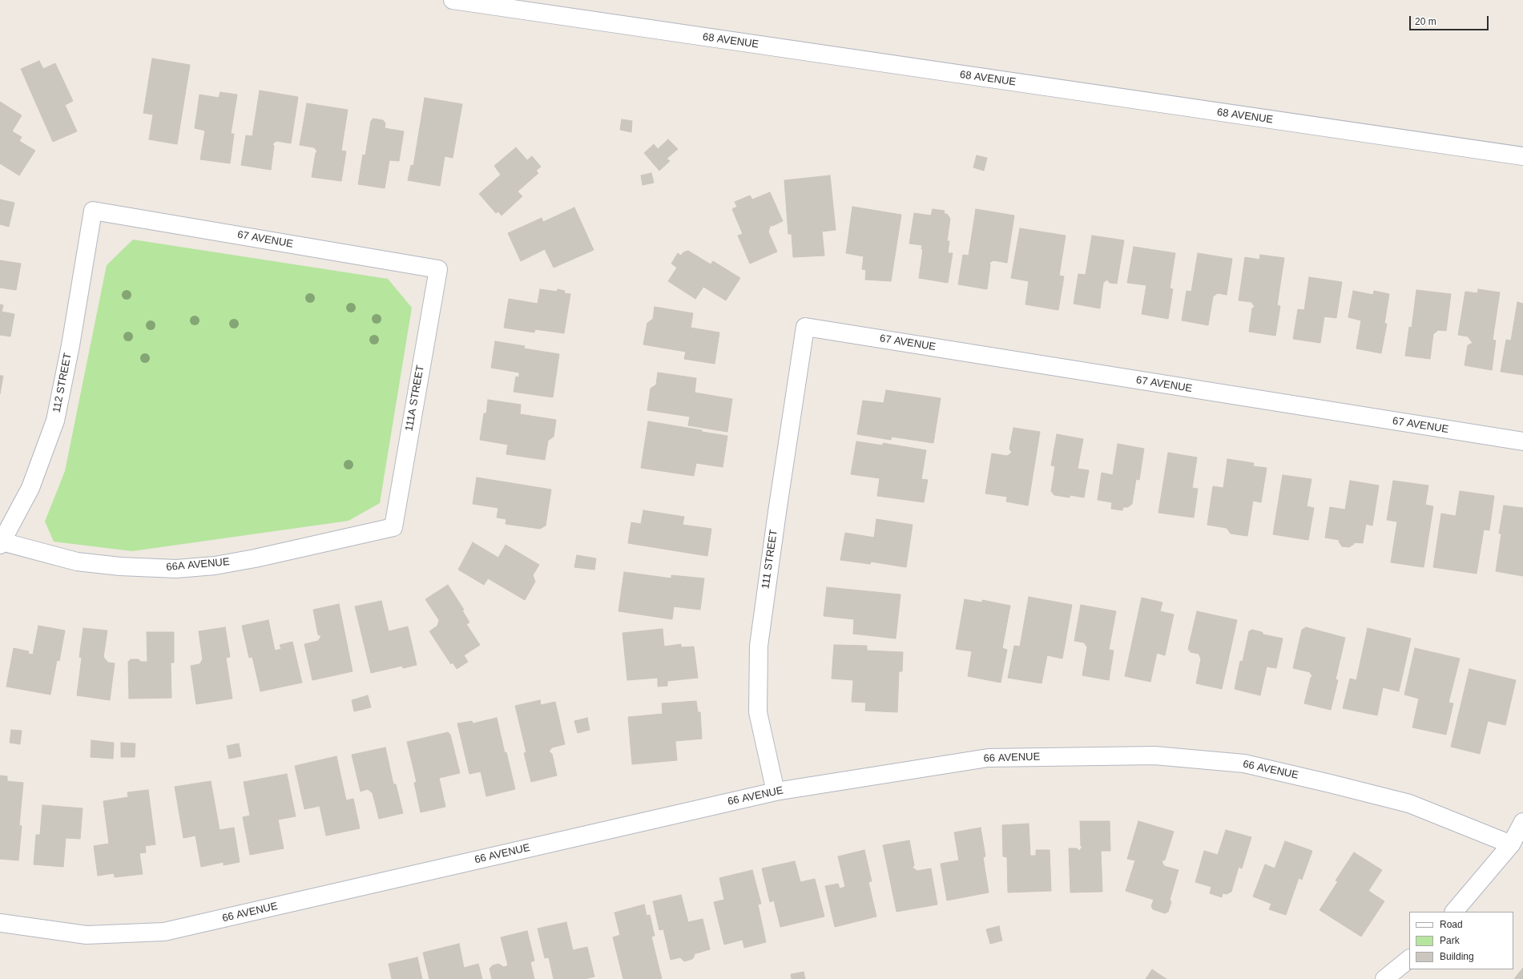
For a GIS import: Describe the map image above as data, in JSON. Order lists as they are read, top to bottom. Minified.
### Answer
{"streets":{"street":["68 AVENUE","67 AVENUE","112 STREET","111A STREET","111 STREET","66A AVENUE","66 AVENUE"]},"crossings":[["67 AVENUE","112 STREET"],["67 AVENUE","111A STREET"],["67 AVENUE","111 STREET"],["112 STREET","66A AVENUE"],["111A STREET","66A AVENUE"],["111 STREET","66 AVENUE"]],"legend":["Road","Park","Building"],"scale_bar":"20 m"}
